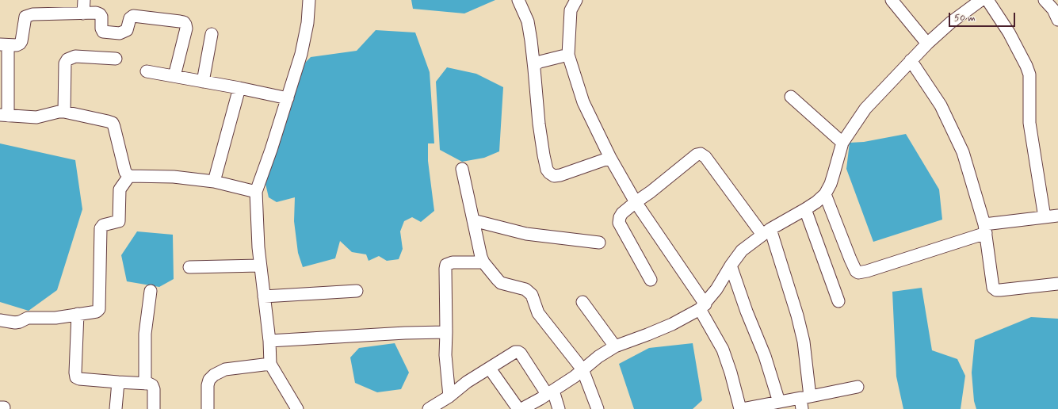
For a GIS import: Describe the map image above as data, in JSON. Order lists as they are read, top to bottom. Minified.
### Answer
{"scale_bar":"50 m"}
